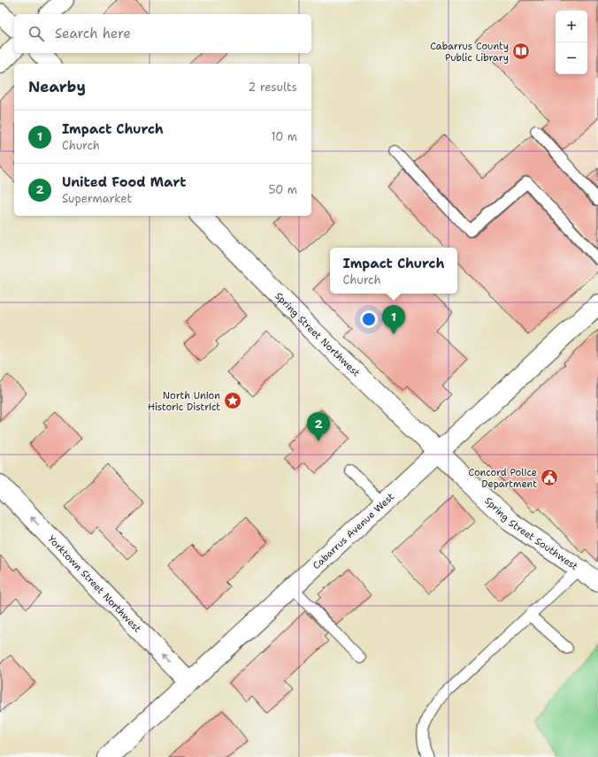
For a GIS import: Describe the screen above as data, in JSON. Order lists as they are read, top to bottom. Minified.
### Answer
{"streets":{"street":["Spring Street Northwest","Cabarrus Avenue West","Spring Street Southwest","Yorktown Street Northwest"]},"crossings":[["Spring Street Northwest","Cabarrus Avenue West"],["Spring Street Northwest","Spring Street Southwest"],["Cabarrus Avenue West","Spring Street Southwest"],["Cabarrus Avenue West","Yorktown Street Northwest"]],"one_way":["Yorktown Street Northwest"],"places":{"library":["Cabarrus County Public Library"],"place":["North Union Historic District"],"public building":["Concord Police Department"]},"page":{"map_buttons":["+","−"],"search":"Search here","heading":["Nearby","2 results"],"list":[{"mark":"1","name":"Impact Church","note":"Church","value":"10 m"},{"mark":"2","name":"United Food Mart","note":"Supermarket","value":"50 m"}],"popup":["Impact Church","Church"],"pins":["1","2"]}}
